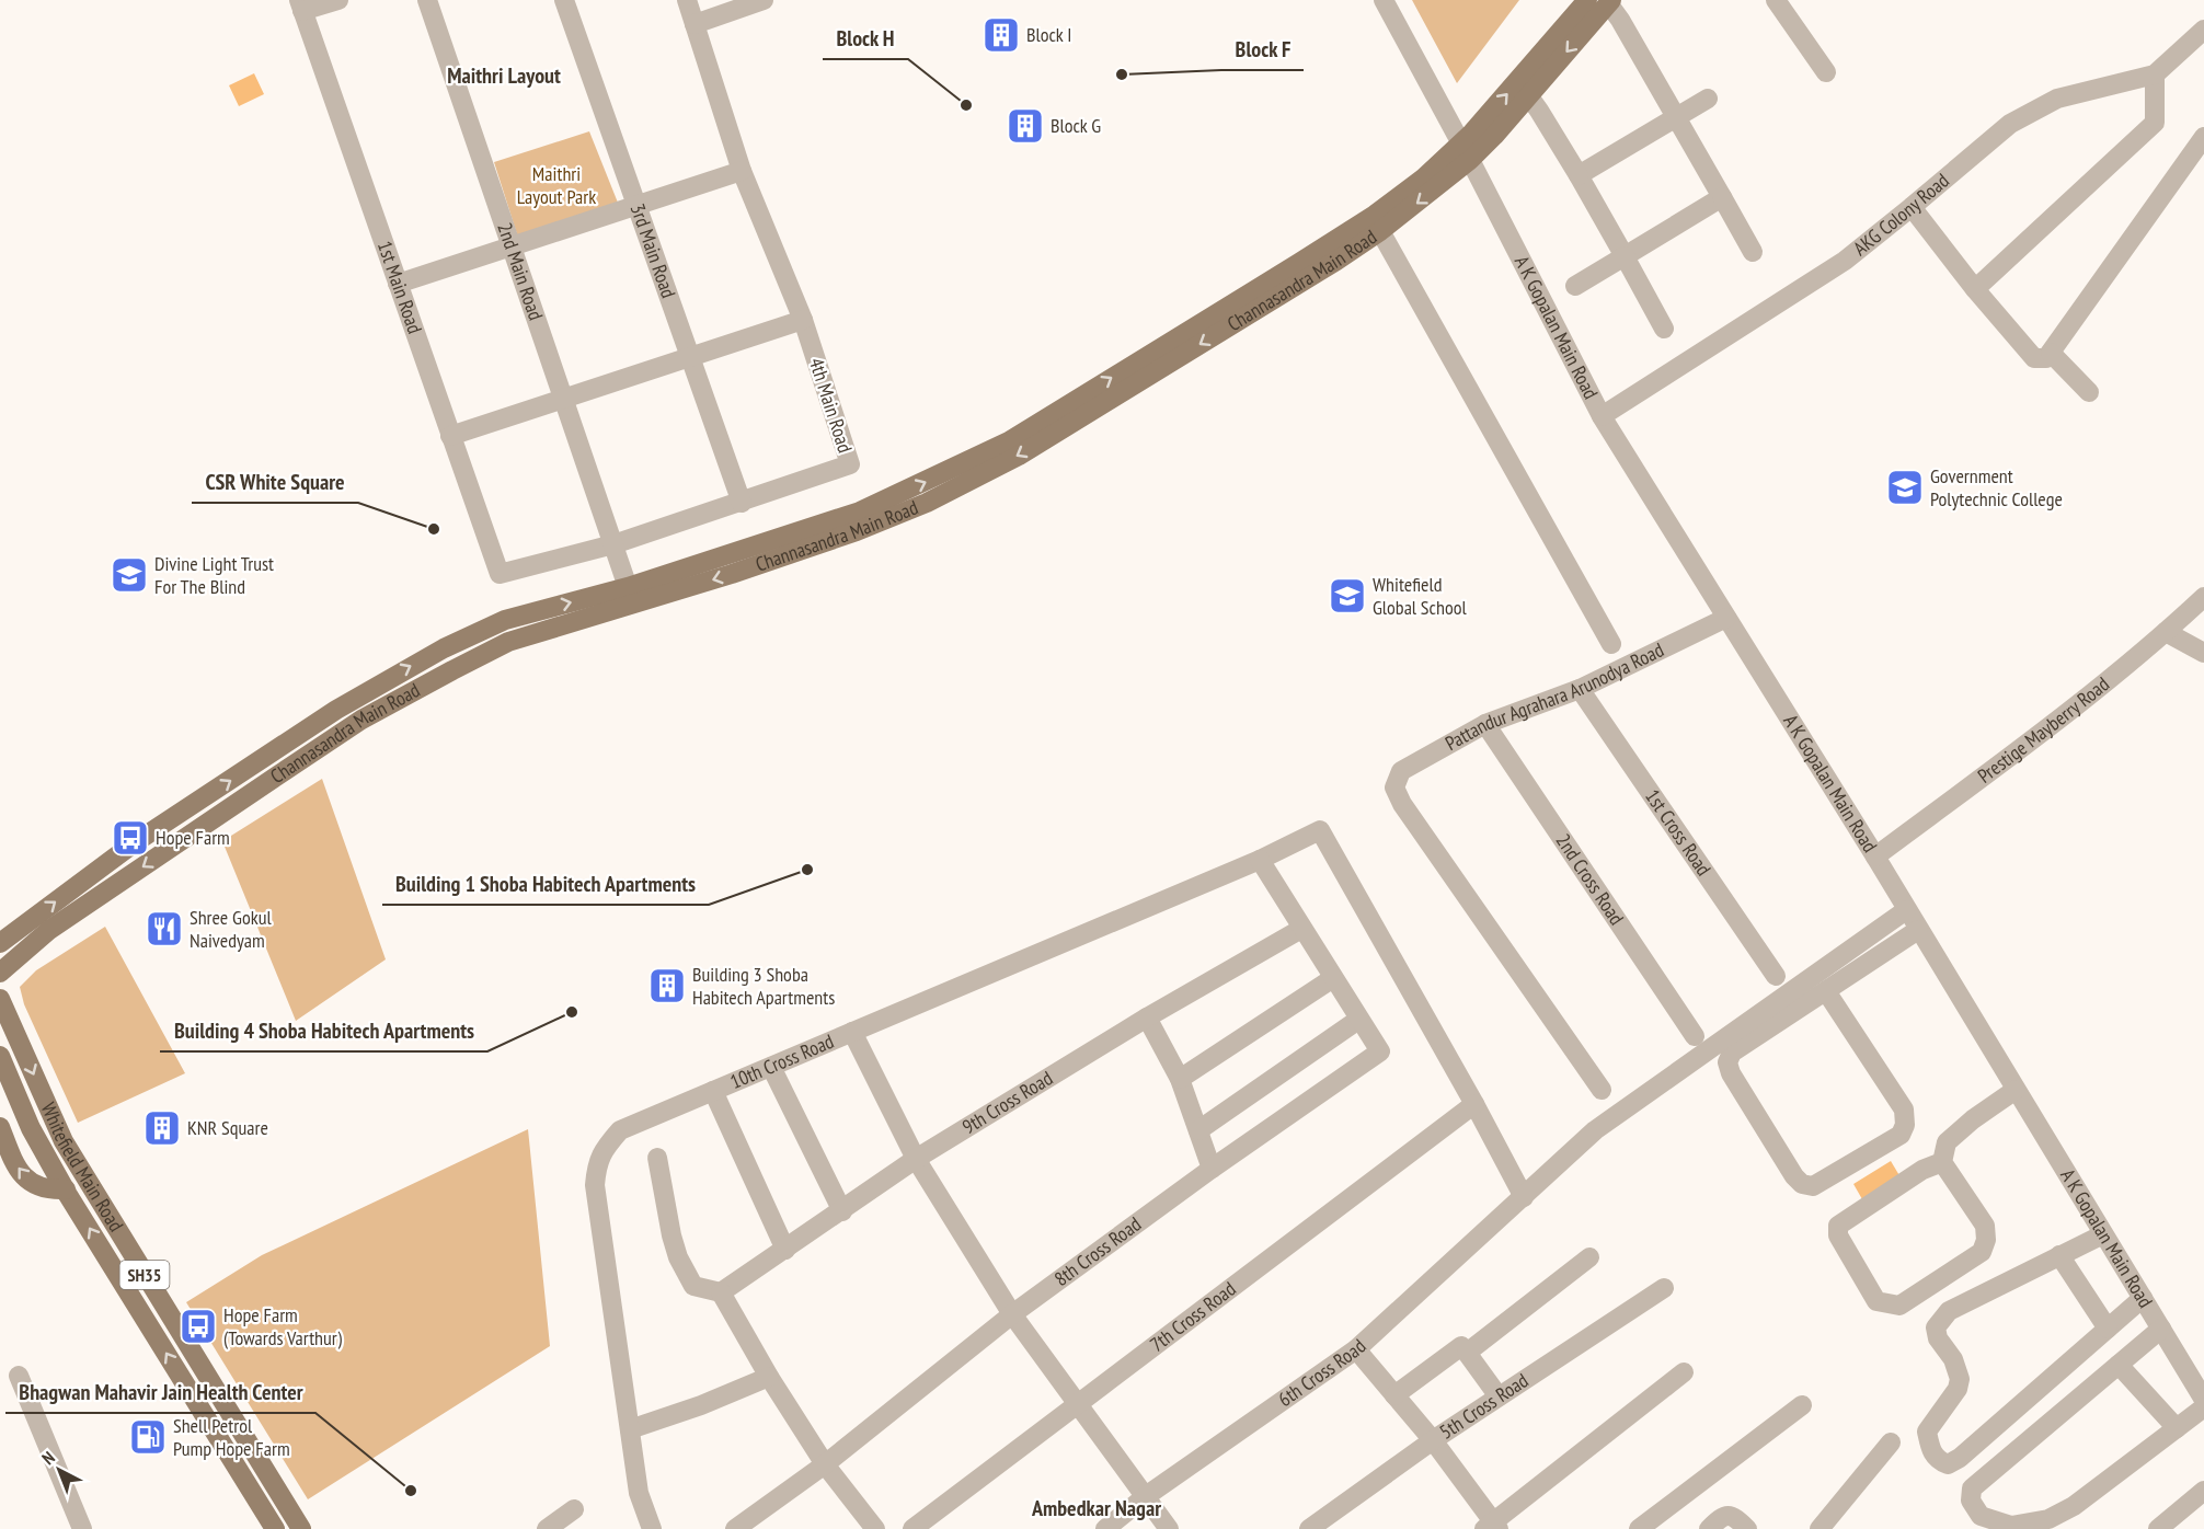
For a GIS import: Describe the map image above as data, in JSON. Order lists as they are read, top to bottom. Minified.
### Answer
{"streets":{"main road":["Channasandra Main Road","Whitefield Main Road","SH35"],"street":["AKG Colony Road","3rd Main Road","2nd Main Road","1st Main Road","A K Gopalan Main Road","4th Main Road","Pattandur Agrahara Arunodya Road","Prestige Mayberry Road","1st Cross Road","2nd Cross Road","10th Cross Road","9th Cross Road","8th Cross Road","7th Cross Road","6th Cross Road","5th Cross Road"]},"crossings":[["AKG Colony Road","A K Gopalan Main Road"],["3rd Main Road","4th Main Road"],["2nd Main Road","Channasandra Main Road"],["2nd Main Road","4th Main Road"],["Channasandra Main Road","A K Gopalan Main Road"],["1st Main Road","4th Main Road"],["A K Gopalan Main Road","Pattandur Agrahara Arunodya Road"],["A K Gopalan Main Road","Prestige Mayberry Road"],["A K Gopalan Main Road","6th Cross Road"],["Pattandur Agrahara Arunodya Road","1st Cross Road"],["Pattandur Agrahara Arunodya Road","2nd Cross Road"],["10th Cross Road","7th Cross Road"]],"districts":["Maithri Layout","Ambedkar Nagar"],"parks":["Maithri Layout Park"],"places":{"building":["Block I","Block G","Building 3 Shoba Habitech Apartments","KNR Square"],"other":["Block F","Block H","CSR White Square","Building 1 Shoba Habitech Apartments","Building 4 Shoba Habitech Apartments","Bhagwan Mahavir Jain Health Center"],"school or university":["Government Polytechnic College","Divine Light Trust For The Blind","Whitefield Global School"],"bus stop":["Hope Farm","Hope Farm (Towards Varthur)"],"restaurant":["Shree Gokul Naivedyam"],"fuel station":["Shell Petrol Pump Hope Farm"]},"north":"top left"}
